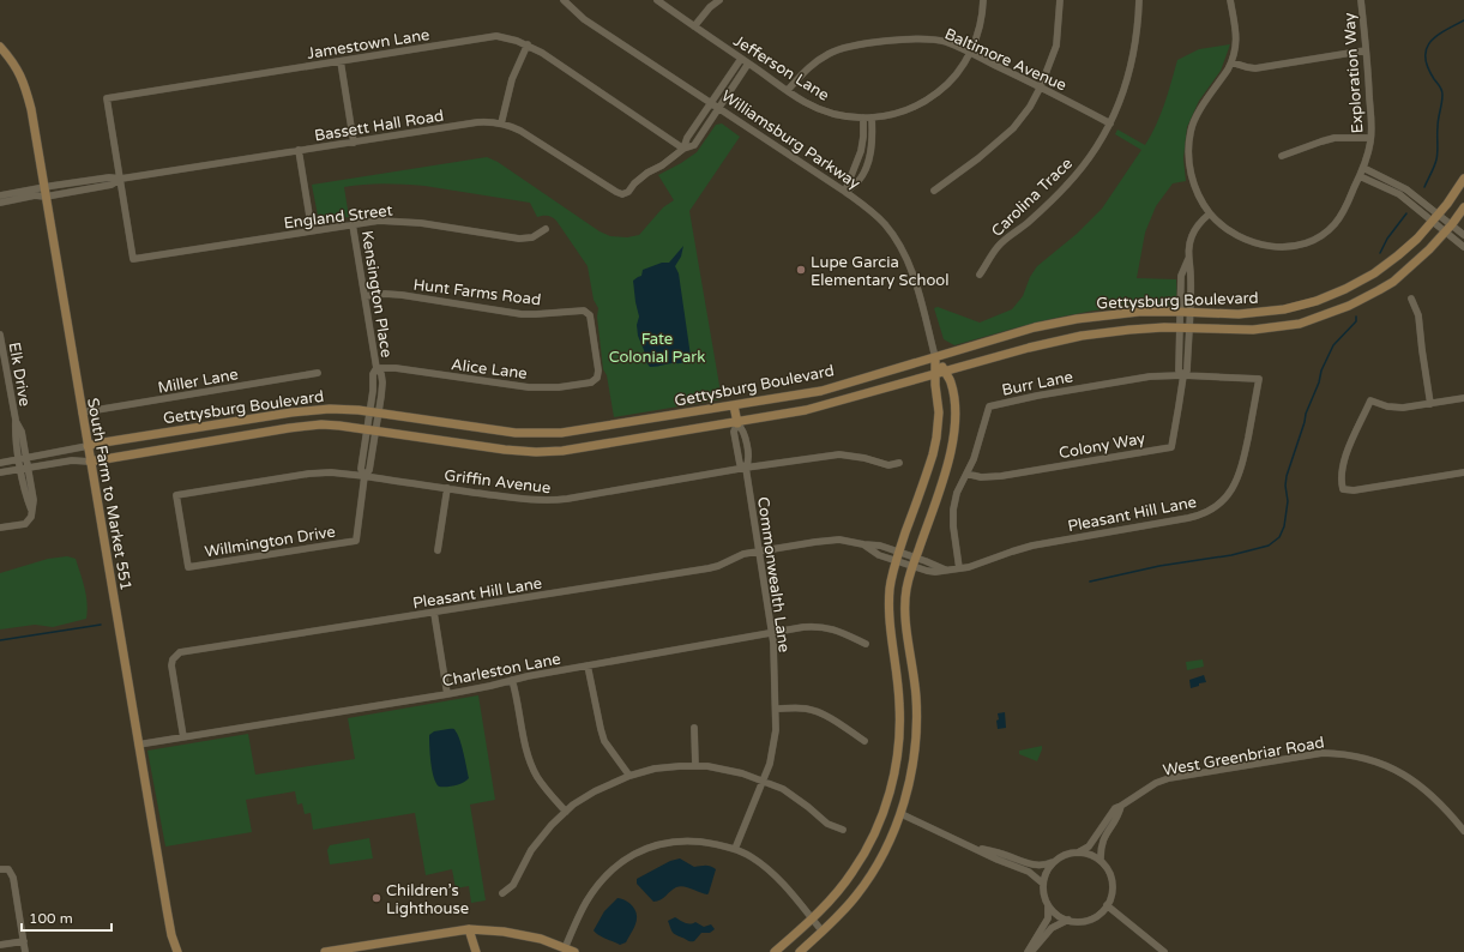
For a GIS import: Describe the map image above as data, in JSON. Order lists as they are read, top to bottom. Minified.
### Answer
{"streets":{"street":["Jamestown Lane","Baltimore Avenue","Jefferson Lane","Exploration Way","Bassett Hall Road","Williamsburg Parkway","Carolina Trace","England Street","Hunt Farms Road","Kensington Place","Gettysburg Boulevard","Alice Lane","Elk Drive","Miller Lane","Burr Lane","Colony Way","Griffin Avenue","South Farm to Market 551","Pleasant Hill Lane","Willmington Drive","Commonwealth Lane","Charleston Lane","West Greenbriar Road"]},"crossings":[["Jamestown Lane","Bassett Hall Road"],["Jamestown Lane","England Street"],["Baltimore Avenue","Jefferson Lane"],["Baltimore Avenue","Carolina Trace"],["Exploration Way","Colony Way"],["Bassett Hall Road","England Street"],["Bassett Hall Road","South Farm to Market 551"],["Williamsburg Parkway","Gettysburg Boulevard"],["Williamsburg Parkway","Pleasant Hill Lane"],["England Street","Kensington Place"],["Hunt Farms Road","Kensington Place"],["Hunt Farms Road","Alice Lane"],["Kensington Place","Gettysburg Boulevard"],["Kensington Place","Alice Lane"],["Kensington Place","Griffin Avenue"],["Kensington Place","Willmington Drive"],["Gettysburg Boulevard","Elk Drive"],["Gettysburg Boulevard","Colony Way"],["Gettysburg Boulevard","South Farm to Market 551"],["Gettysburg Boulevard","Commonwealth Lane"],["Miller Lane","South Farm to Market 551"],["Burr Lane","Colony Way"],["Burr Lane","Pleasant Hill Lane"],["Griffin Avenue","Willmington Drive"],["Griffin Avenue","Commonwealth Lane"],["South Farm to Market 551","Charleston Lane"],["Pleasant Hill Lane","Commonwealth Lane"],["Pleasant Hill Lane","Charleston Lane"],["Commonwealth Lane","Charleston Lane"]],"parks":["Fate Colonial Park"],"places":["Lupe Garcia Elementary School","Children’s Lighthouse"],"scale_bar":"100 m"}
